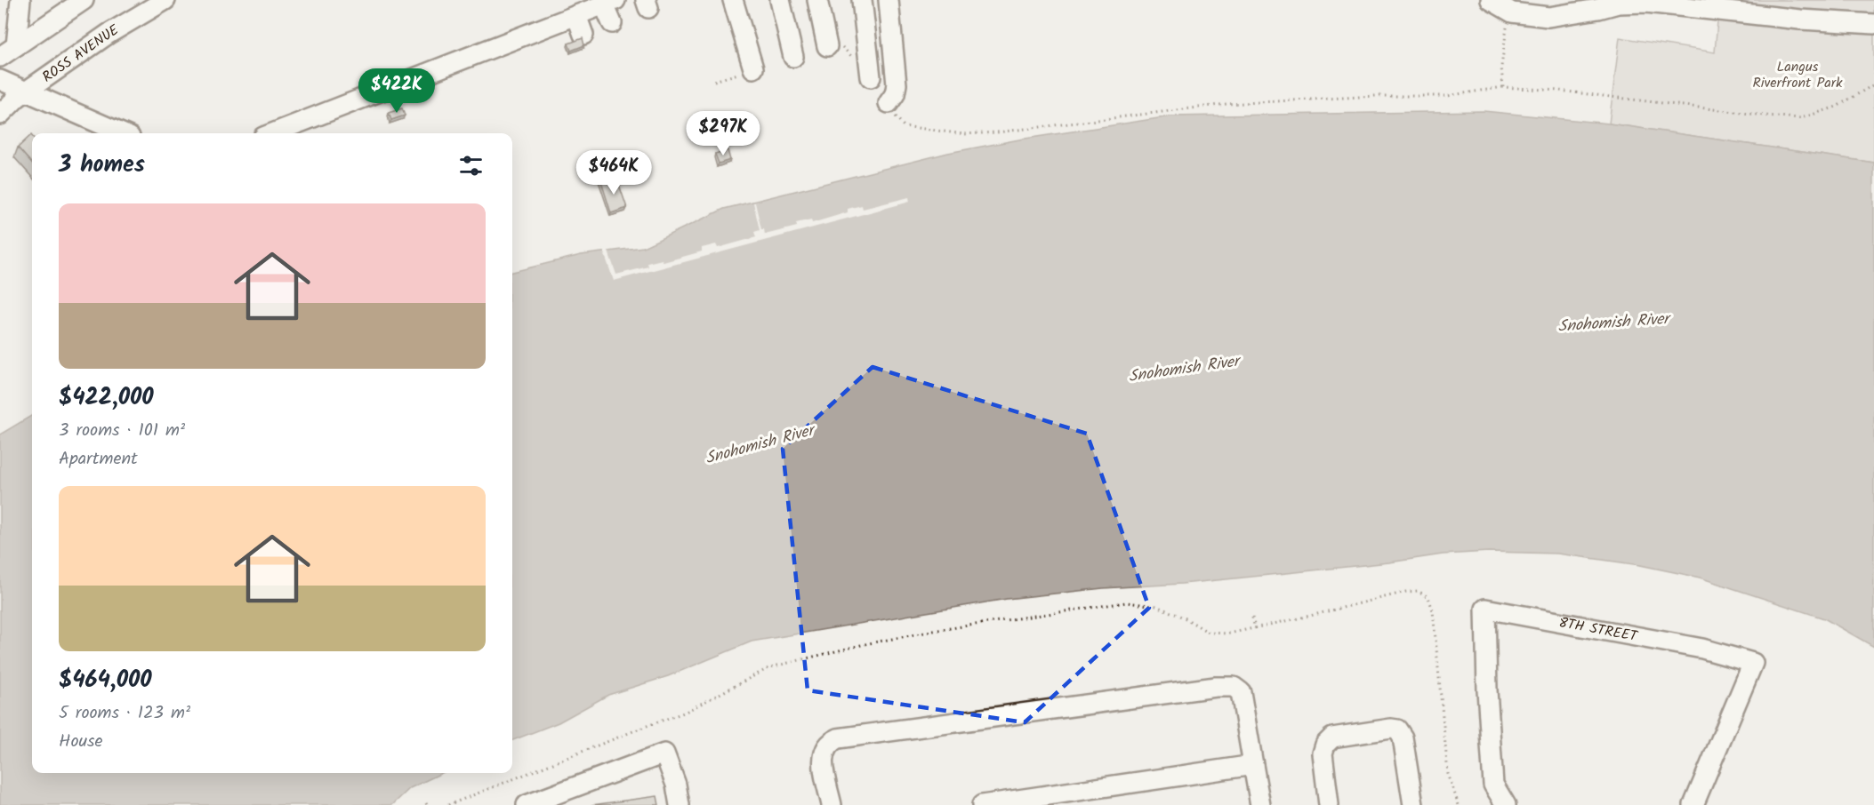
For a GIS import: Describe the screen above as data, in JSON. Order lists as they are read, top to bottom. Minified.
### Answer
{"streets":{"street":["ROSS AVENUE","8TH STREET"]},"water":["Snohomish River"],"parks":["Langus Riverfront Park"],"page":{"price":["$422K","$297K","$464K"],"heading":"3 homes","list":[{"name":"$422,000","note":"3 rooms · 101 m² · Apartment"},{"name":"$464,000","note":"5 rooms · 123 m² · House"}]}}
